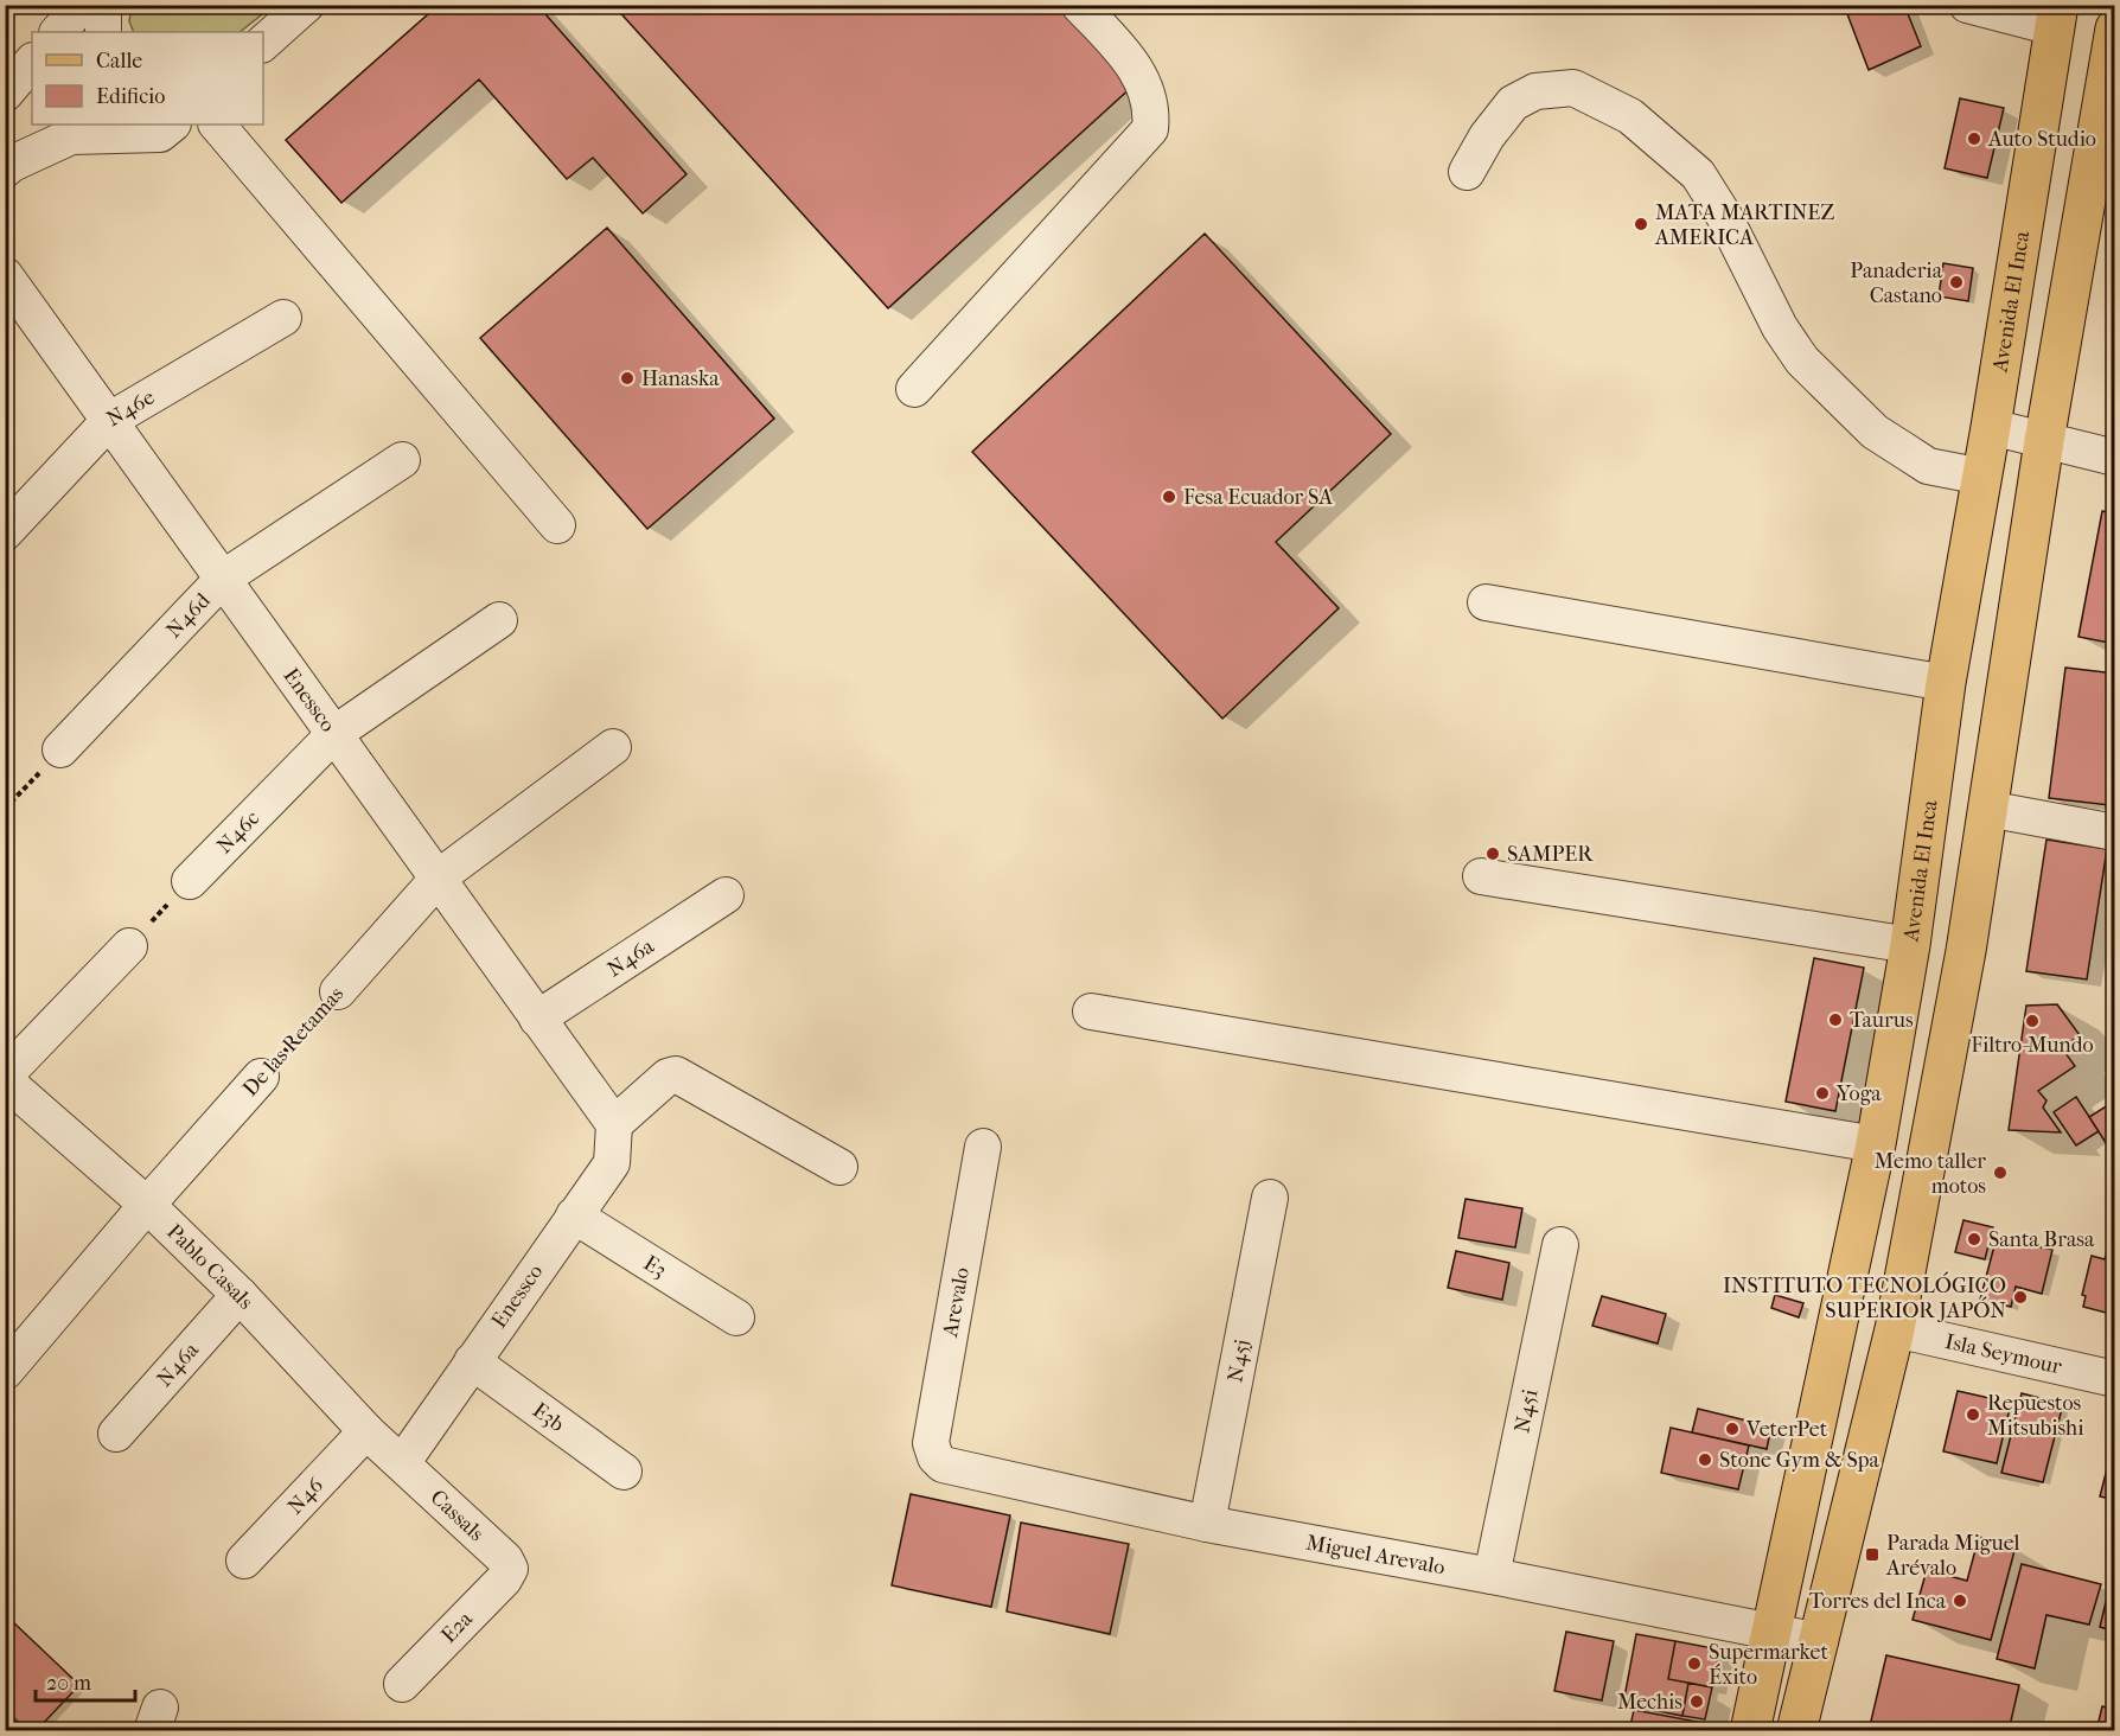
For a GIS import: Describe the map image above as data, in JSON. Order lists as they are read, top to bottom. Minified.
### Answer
{"streets":{"main road":["Avenida El Inca"],"street":["N46e","N46d","Enessco","N46c","N46a","De las Retamas","Pablo Casals","E3","Arevalo","Isla Seymour","N45j","N45i","E3b","N46","Cassals","Miguel Arevalo","E2a"]},"crossings":[["Avenida El Inca","Miguel Arevalo"],["N46e","Enessco"],["N46d","Enessco"],["Enessco","N46c"],["Enessco","N46a"],["Enessco","De las Retamas"],["Enessco","Pablo Casals"],["Enessco","E3"],["Enessco","E3b"],["Enessco","Cassals"],["N46a","Pablo Casals"],["De las Retamas","Pablo Casals"],["Pablo Casals","N46"],["Pablo Casals","Cassals"],["Arevalo","Miguel Arevalo"],["N45j","Miguel Arevalo"],["N45i","Miguel Arevalo"],["Cassals","E2a"]],"places":{"other":["Auto Studio","MATA MARTINEZ AMERICA","Panaderia Castano","Hanaska","Fesa Ecuador SA","SAMPER","Taurus","Filtro-Mundo","Yoga","Memo taller motos","Santa Brasa","INSTITUTO TECNOLÓGICO SUPERIOR JAPÓN","Repuestos Mitsubishi","VeterPet","Stone Gym & Spa","Torres del Inca","Supermarket Éxito","Mechis"],"transit":["Parada Miguel Arévalo"]},"legend":["Calle","Edificio"],"scale_bar":"20 m"}
